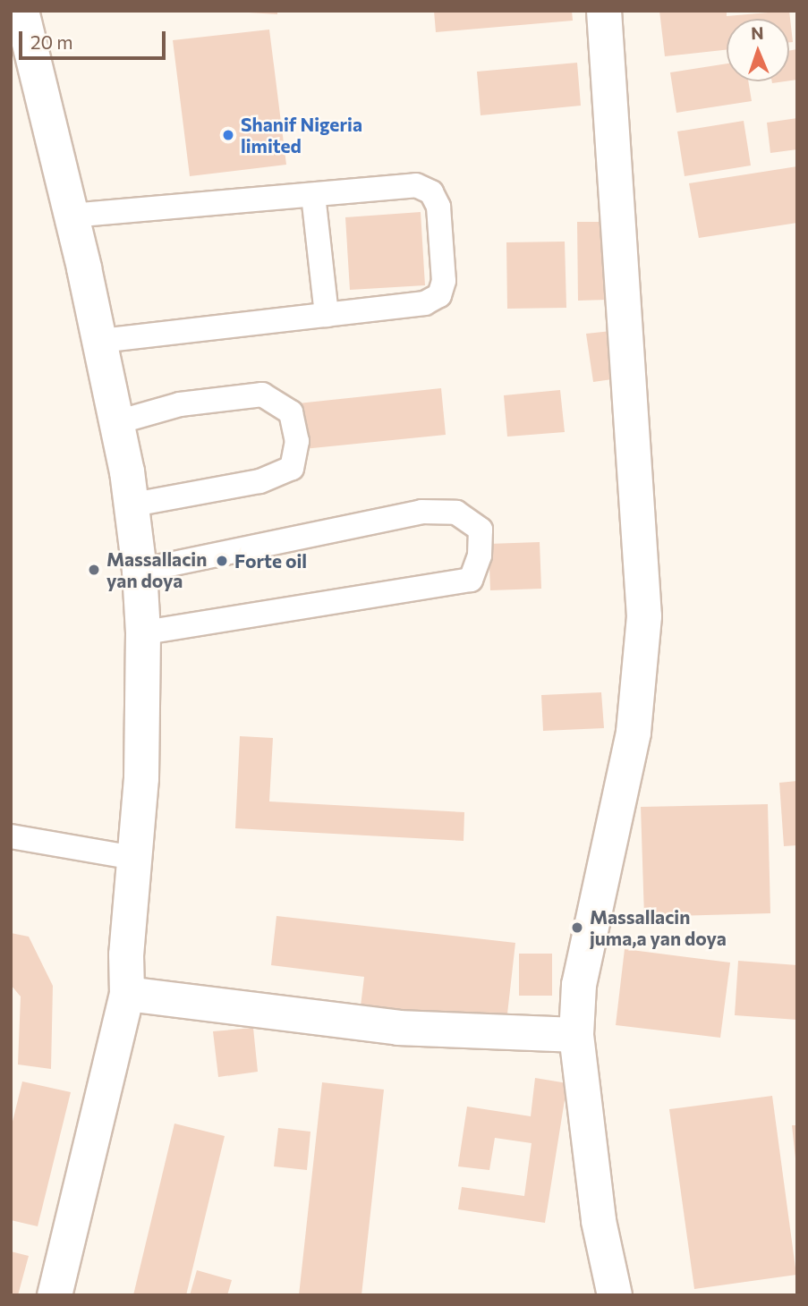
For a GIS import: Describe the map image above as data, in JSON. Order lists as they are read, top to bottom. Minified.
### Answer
{"places":["Shanif Nigeria limited","Forte oil","Massallacin yan doya","Massallacin juma,a yan doya"],"scale_bar":"20 m","north":"top"}
